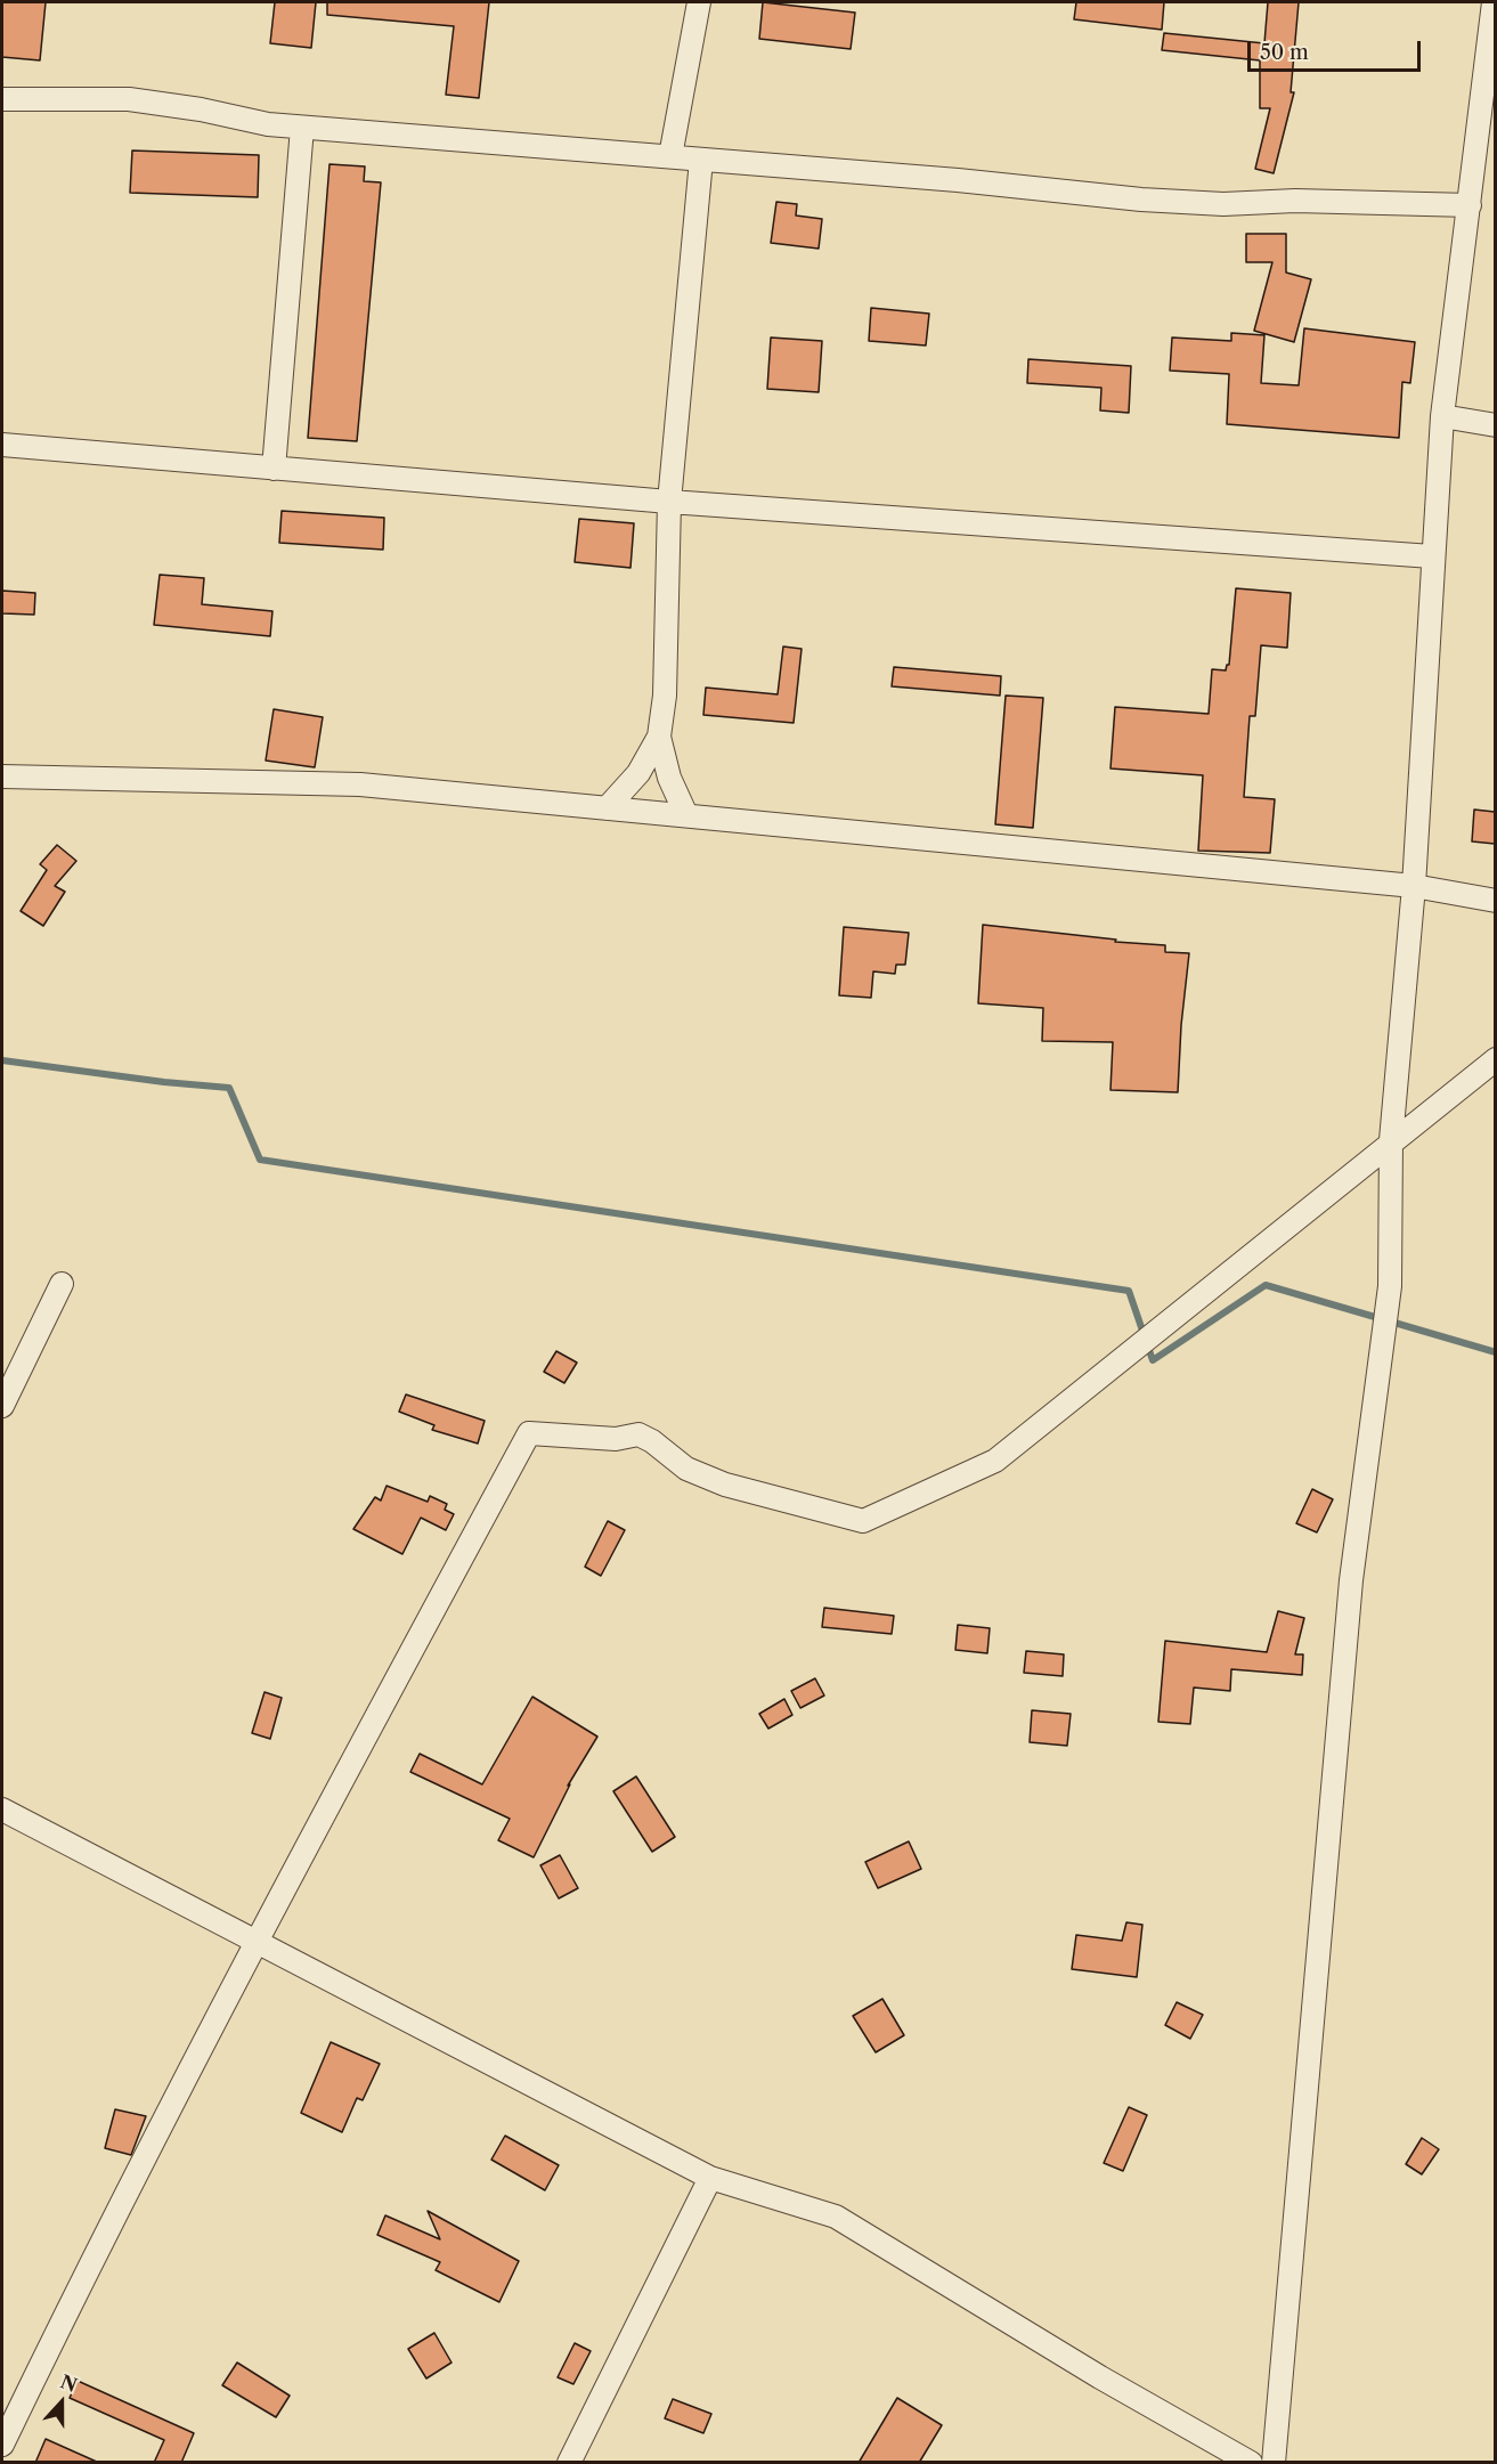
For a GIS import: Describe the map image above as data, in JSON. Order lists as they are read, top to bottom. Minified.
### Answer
{"scale_bar":"50 m","north":"top"}
